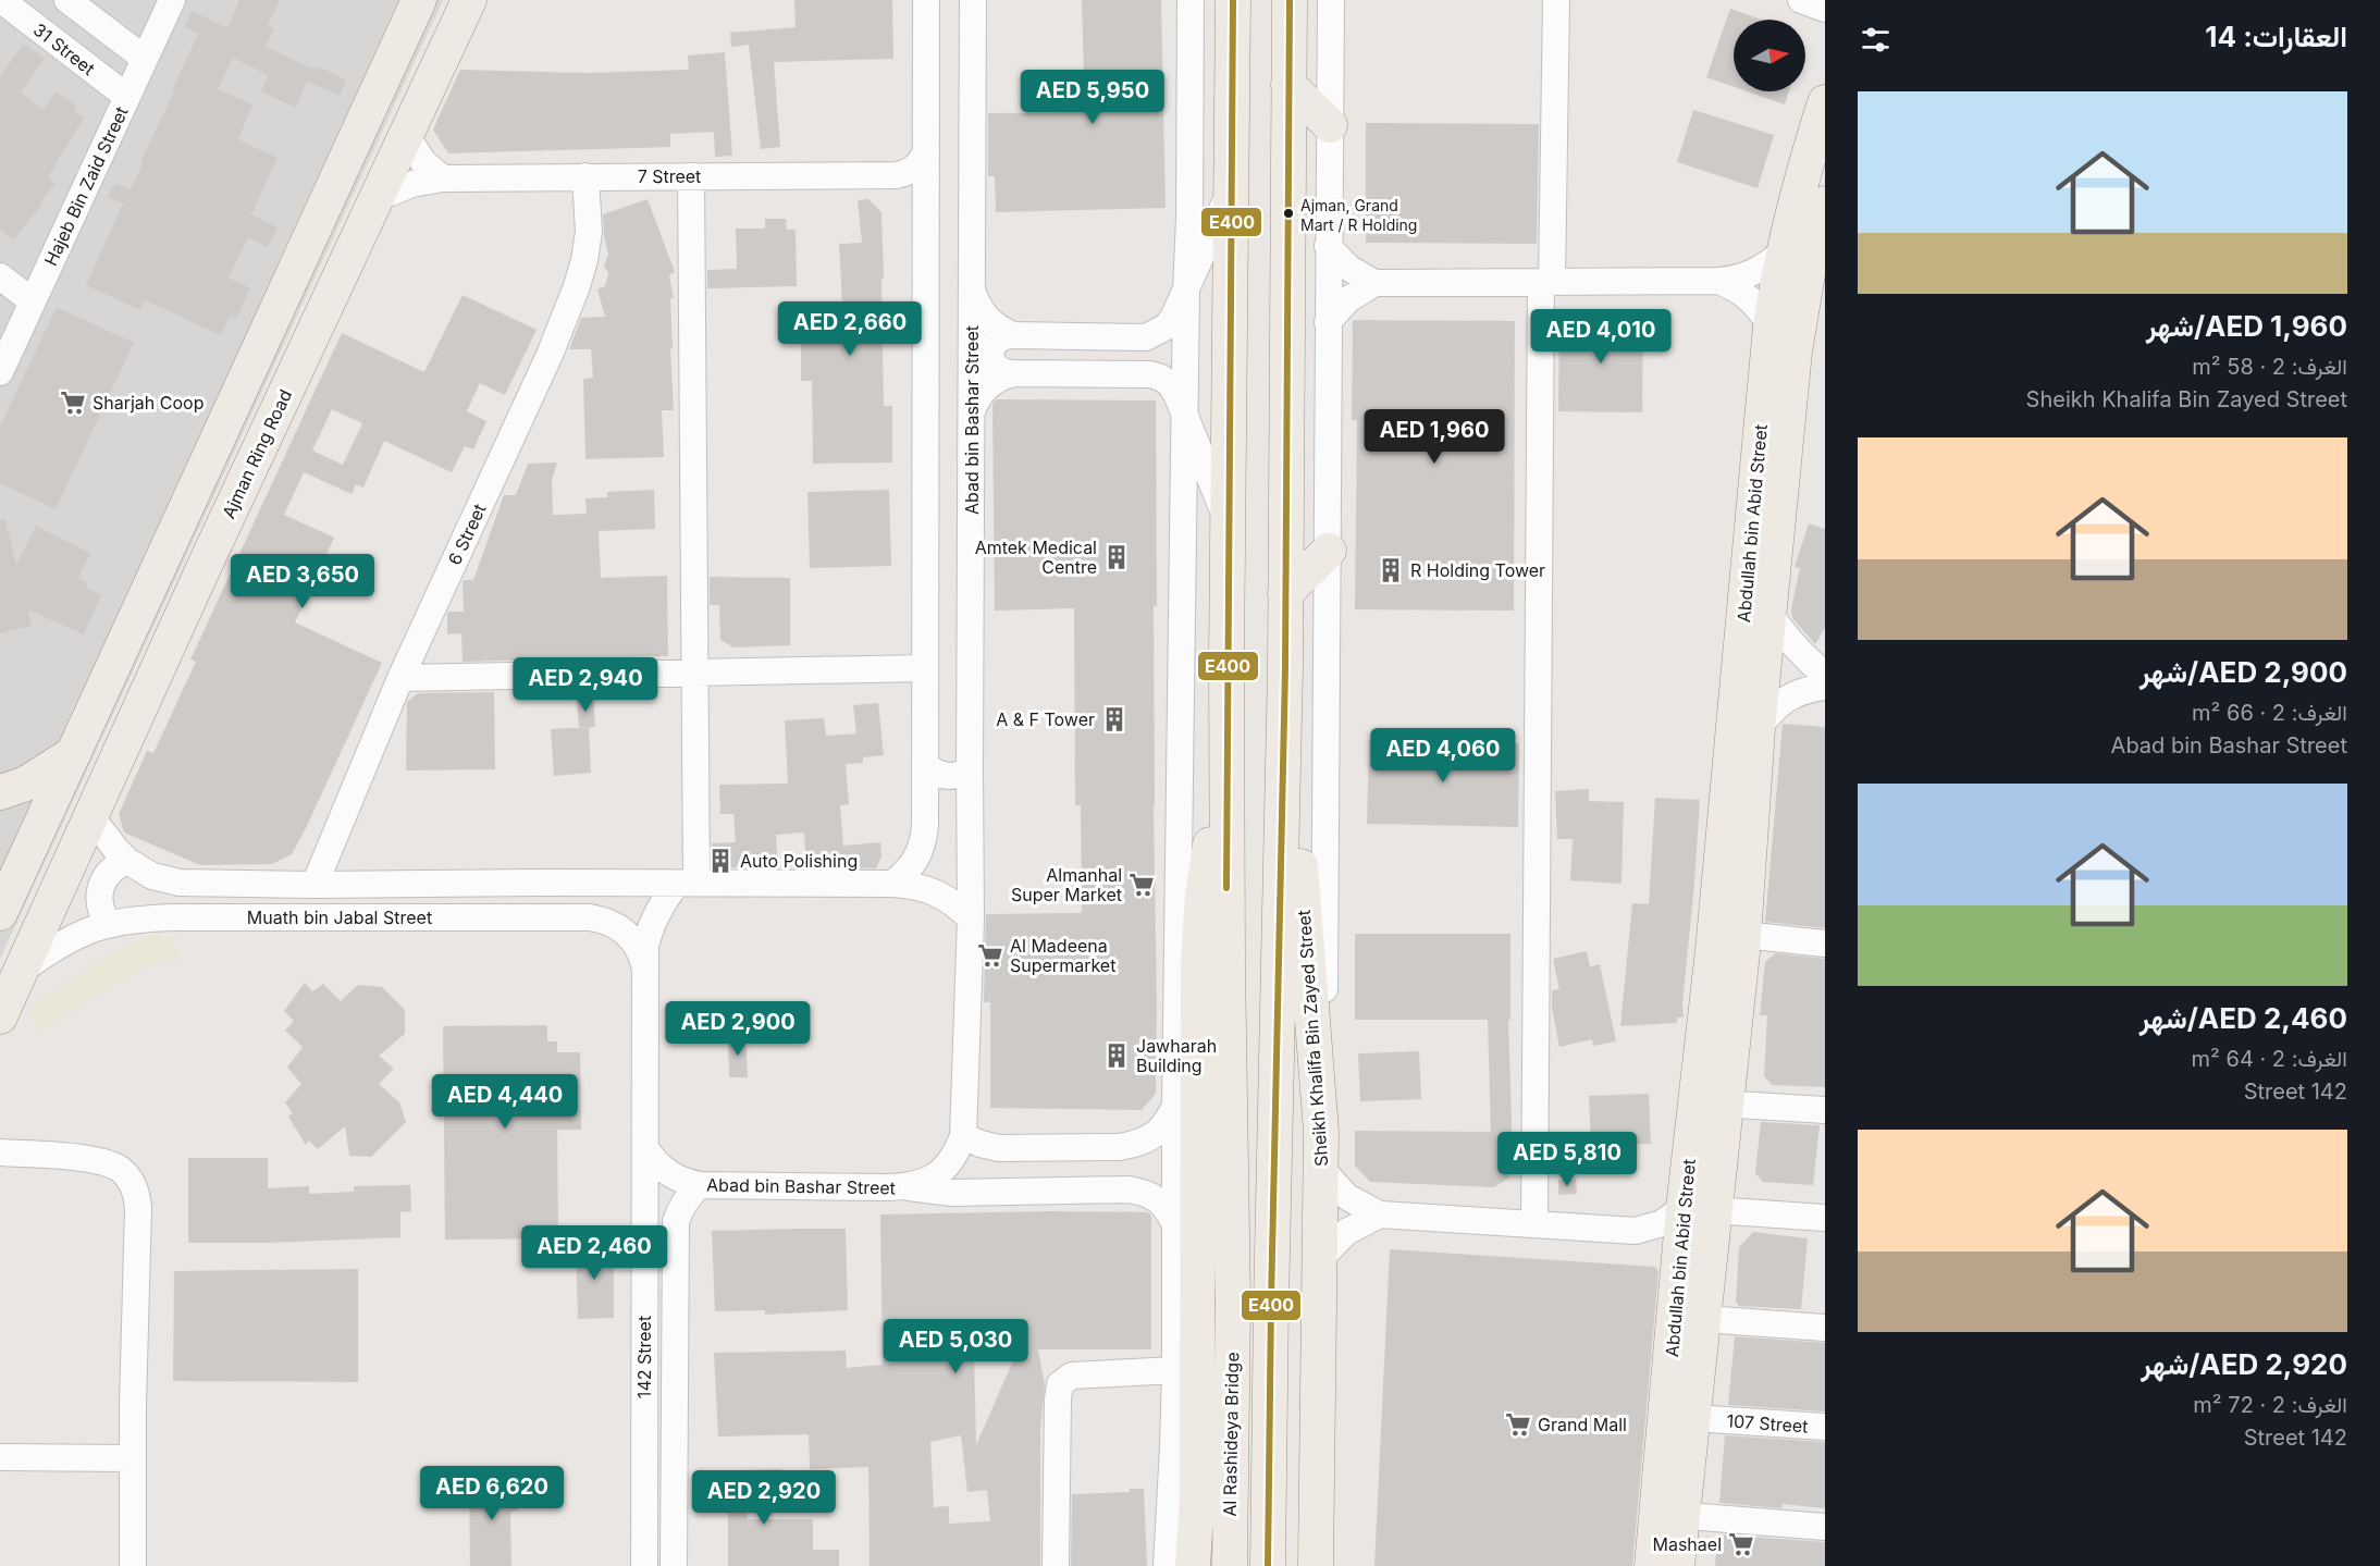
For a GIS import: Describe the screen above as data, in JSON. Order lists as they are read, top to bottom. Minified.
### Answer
{"streets":{"main road":["Ajman Ring Road","Abdullah bin Abid Street","Sheikh Khalifa Bin Zayed Street","Al Rashideya Bridge"],"street":["31 Street","7 Street","Hajeb Bin Zaid Street","Abad bin Bashar Street","6 Street","Muath bin Jabal Street","142 Street","107 Street"]},"crossings":[["31 Street","Hajeb Bin Zaid Street"],["7 Street","Ajman Ring Road"],["7 Street","6 Street"],["Abad bin Bashar Street","142 Street"],["Ajman Ring Road","Muath bin Jabal Street"],["Abdullah bin Abid Street","107 Street"],["6 Street","Muath bin Jabal Street"]],"places":{"other":["Ajman, Grand Mart / R Holding"],"supermarket":["Sharjah Coop","Almanhal Super Market","Al Madeena Supermarket","Grand Mall","Mashael"],"building":["Amtek Medical Centre","R Holding Tower","A & F Tower","Auto Polishing","Jawharah Building"]},"lines":["transit line E400"],"north":"right","page":{"heading":"العقارات: 14","price":["AED 5,950","AED 2,660","AED 4,010","AED 1,960","AED 3,650","AED 2,940","AED 4,060","AED 2,900","AED 4,440","AED 5,810","AED 2,460","AED 5,030","AED 6,620","AED 2,920"],"list":[{"name":"AED 1,960/شهر","note":"الغرف: 2 · 58 m² · Sheikh Khalifa Bin Zayed Street"},{"name":"AED 2,900/شهر","note":"الغرف: 2 · 66 m² · Abad bin Bashar Street"},{"name":"AED 2,460/شهر","note":"الغرف: 2 · 64 m² · 142 Street"},{"name":"AED 2,920/شهر","note":"الغرف: 2 · 72 m² · 142 Street"}]}}
